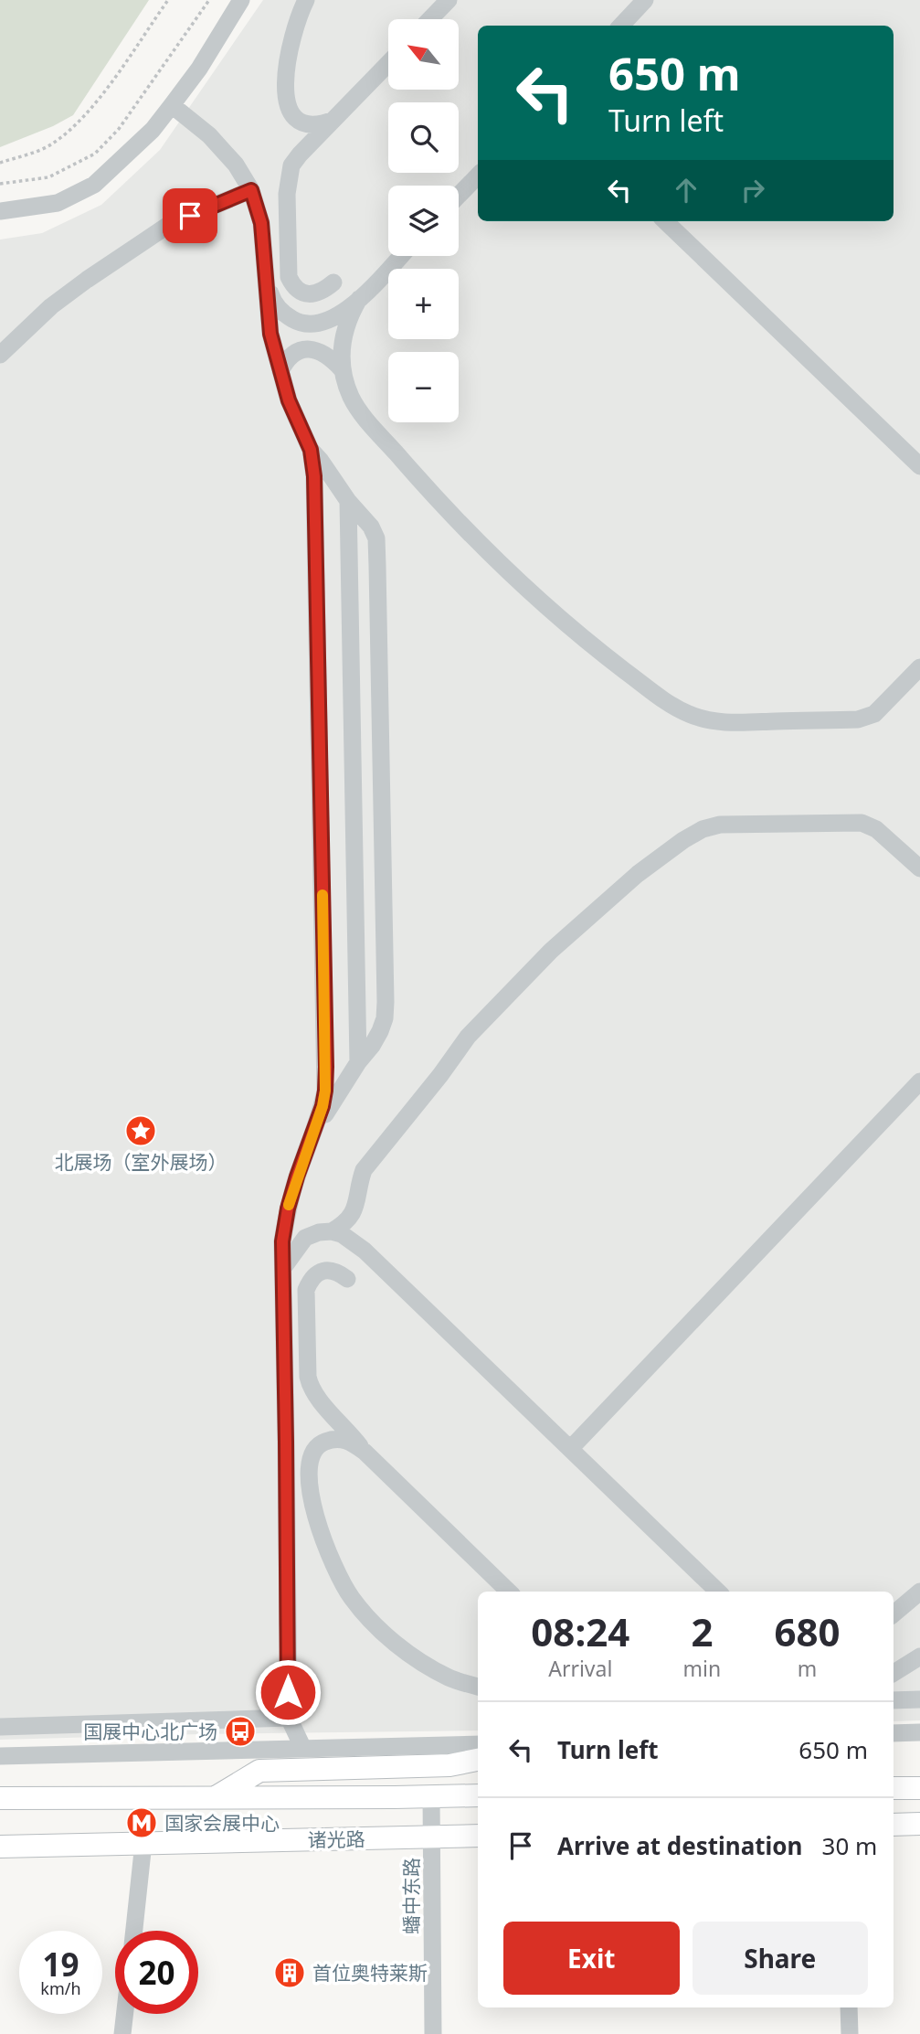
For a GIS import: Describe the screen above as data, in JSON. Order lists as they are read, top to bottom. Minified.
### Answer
{"streets":{"main road":["诸光路"],"street":["蟠中东路"]},"crossings":[["诸光路","蟠中东路"]],"places":{"place":["北展场（室外展场）"],"bus stop":["国展中心北广场"],"metro station":["国家会展中心"],"building":["首位奥特莱斯"]},"north":"top left","page":{"map_buttons":["+","−"],"turn":["650 m","Turn left"],"eta":["08:24","Arrival","2","min","680","m"],"list":[{"name":"Turn left","value":"650 m"},{"name":"Arrive at destination","value":"30 m"}],"buttons":["Exit","Share"],"speed":"19 km/h","limit":"20"}}
